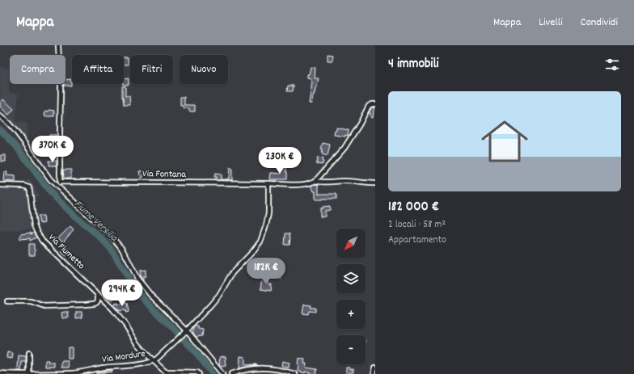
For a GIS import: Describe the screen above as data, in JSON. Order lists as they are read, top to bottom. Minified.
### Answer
{"streets":{"street":["Via Fontana","Via Fiumetto","Via Mordure"]},"crossings":[["Via Fontana","Via Mordure"],["Via Fiumetto","Via Mordure"]],"water":["Fiume Versilia"],"north":"bottom left","page":{"header":"Mappa","nav":["Mappa","Livelli","Condividi"],"heading":"4 immobili","chip":["Compra","Affitta","Filtri","Nuovo"],"list":[{"name":"182 000 €","note":"2 locali · 58 m² · Appartamento"}],"price":["370K €","230K €","182K €","294K €"],"map_buttons":["+","−"]}}
